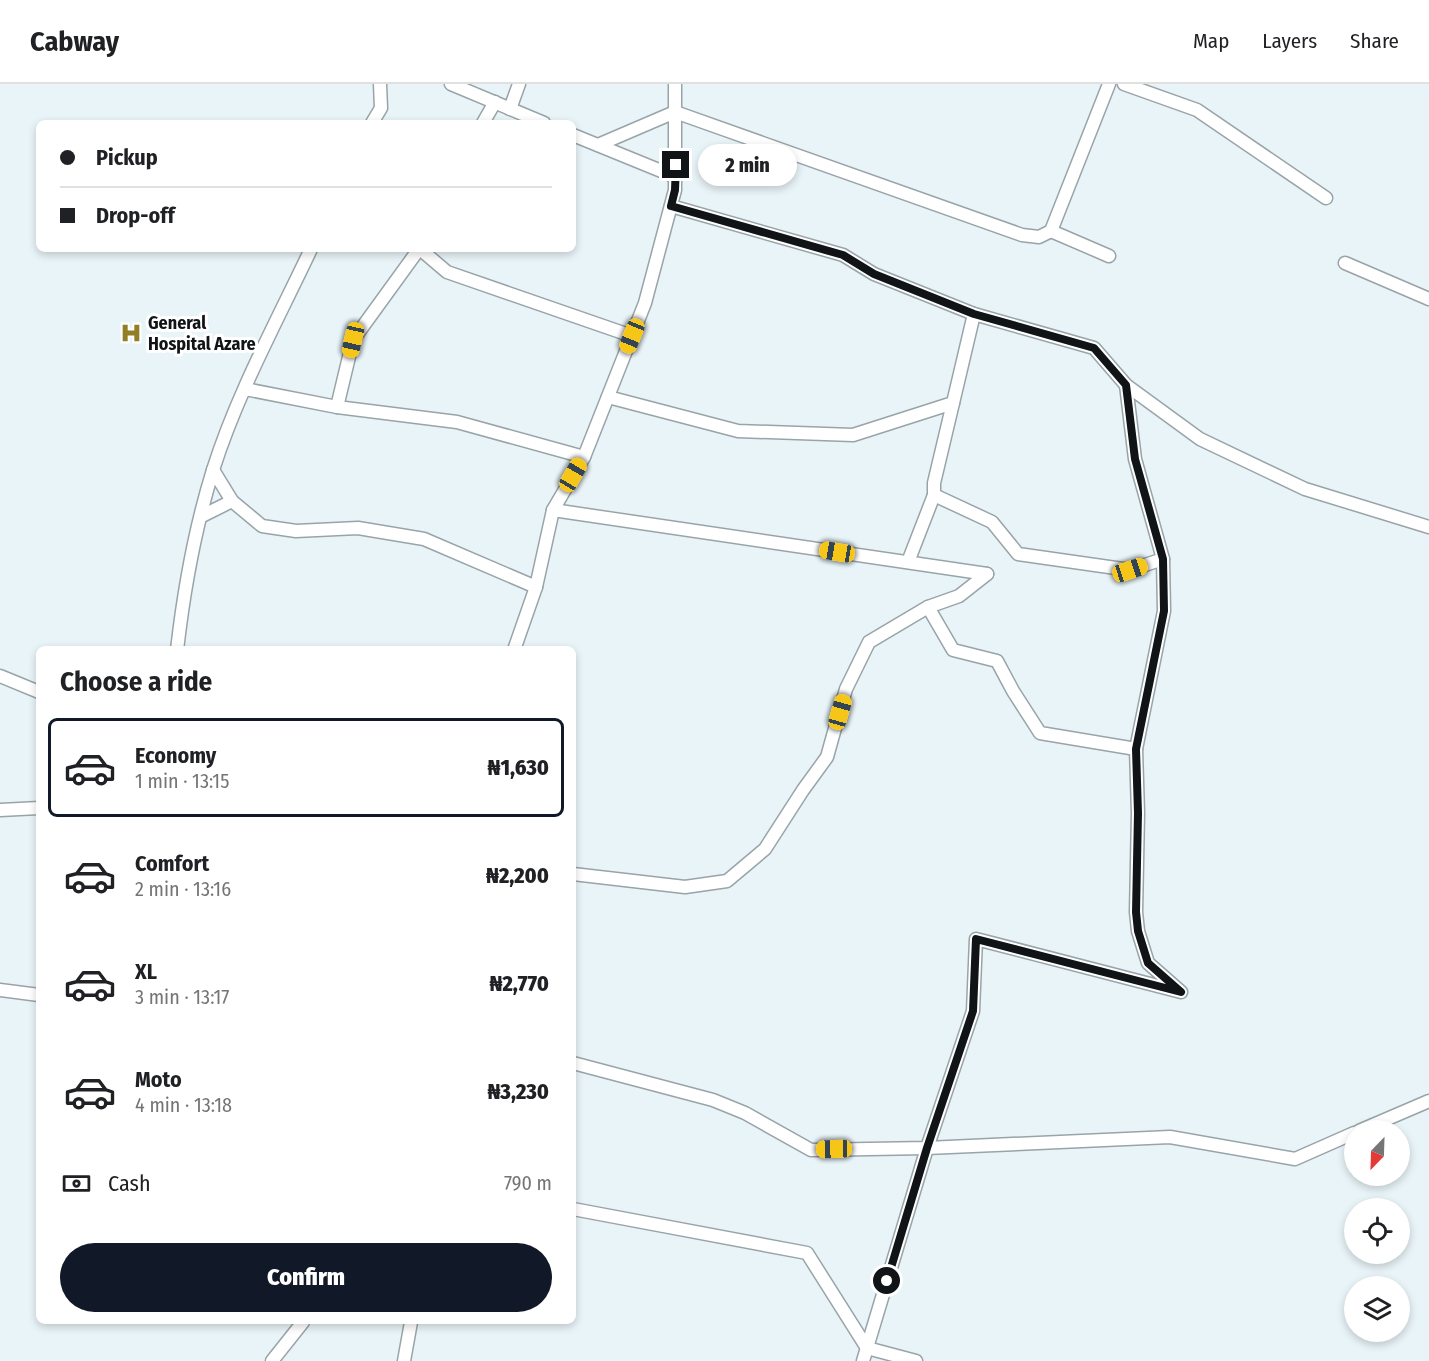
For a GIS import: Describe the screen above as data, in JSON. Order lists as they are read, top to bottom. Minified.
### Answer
{"places":{"hospital":["General Hospital Azare"]},"north":"bottom left","page":{"header":"Cabway","nav":["Map","Layers","Share"],"banner":["Pickup","Drop-off"],"bubble":"2 min","heading":"Choose a ride","list":[{"name":"Economy","note":"1 min · 13:15","value":"₦1,630"},{"name":"Comfort","note":"2 min · 13:16","value":"₦2,200"},{"name":"XL","note":"3 min · 13:17","value":"₦2,770"},{"name":"Moto","note":"4 min · 13:18","value":"₦3,230"}],"pay":["Cash","790 m"],"buttons":"Confirm"}}
